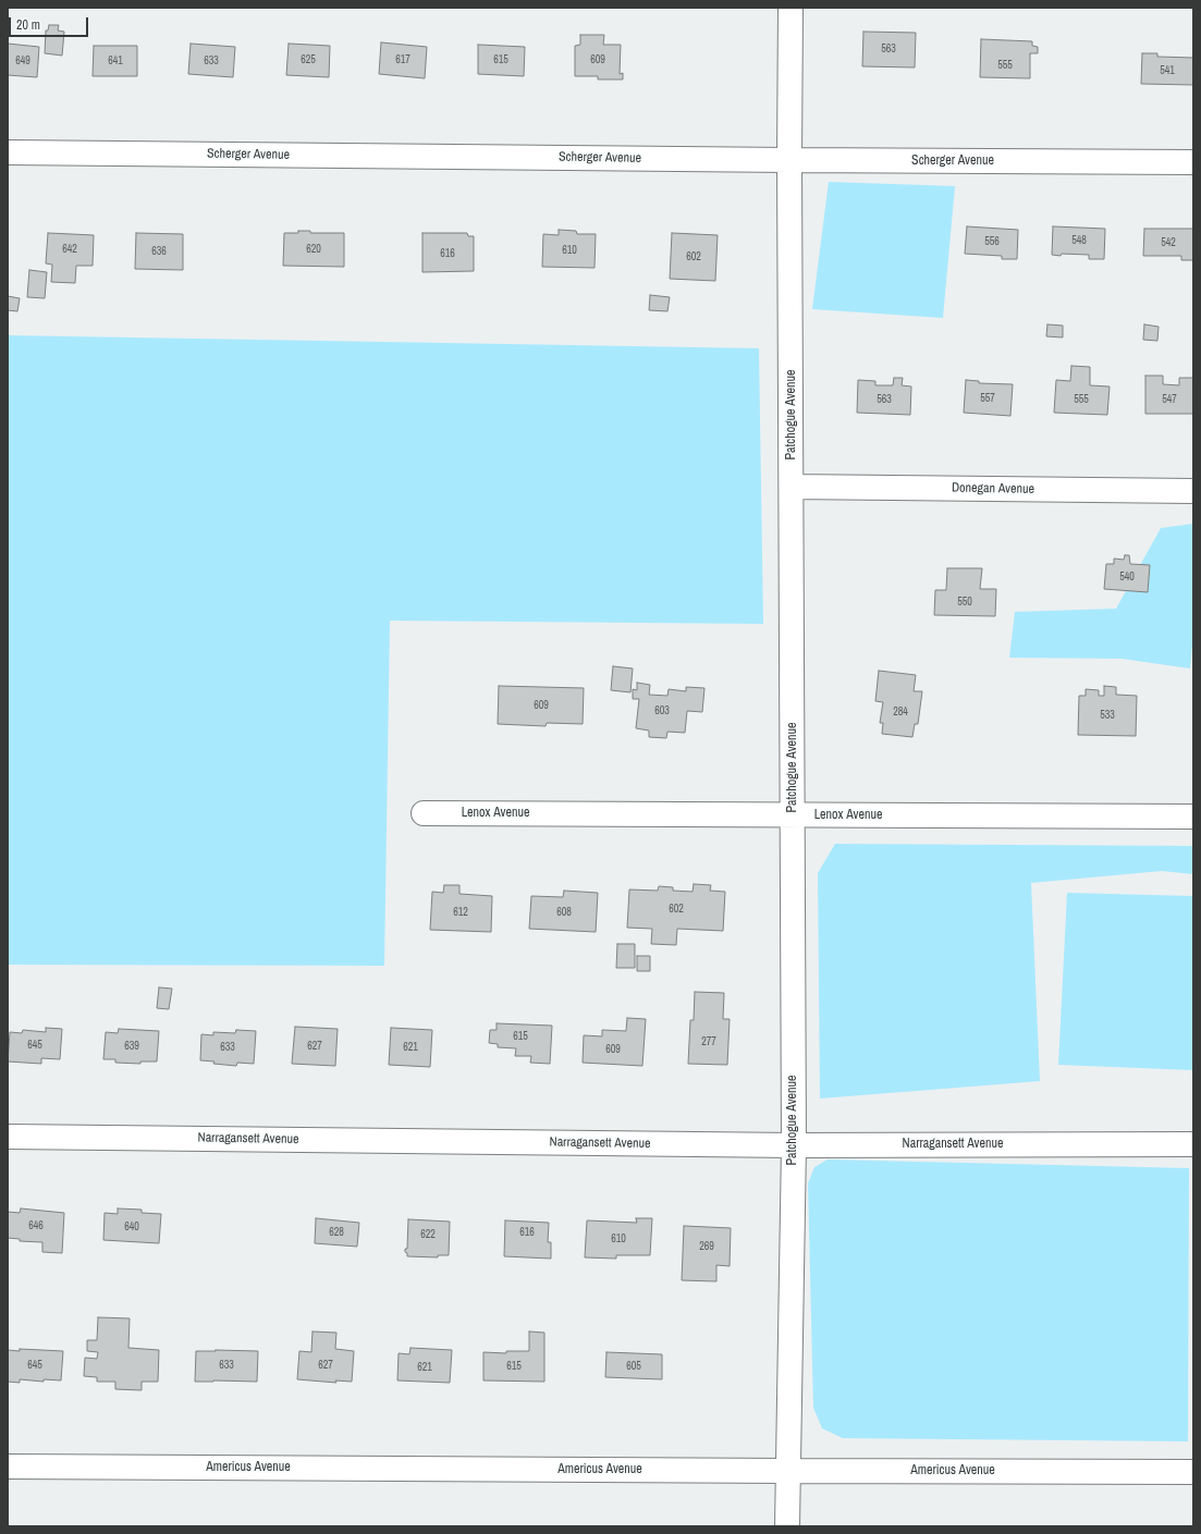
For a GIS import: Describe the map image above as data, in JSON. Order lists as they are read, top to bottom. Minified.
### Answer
{"streets":{"street":["Scherger Avenue","Patchogue Avenue","Donegan Avenue","Lenox Avenue","Narragansett Avenue","Americus Avenue"]},"crossings":[["Scherger Avenue","Patchogue Avenue"],["Patchogue Avenue","Donegan Avenue"],["Patchogue Avenue","Lenox Avenue"],["Patchogue Avenue","Narragansett Avenue"],["Patchogue Avenue","Americus Avenue"]],"house_numbers":["563","625","617","615","609","649","641","633","555","541","548","556","542","642","620","610","636","616","602","557","563","555","547","540","550","609","603","284","533","602","612","608","615","277","645","639","627","633","621","609","646","640","628","616","622","610","269","645","633","627","615","605","621"],"scale_bar":"20 m"}
